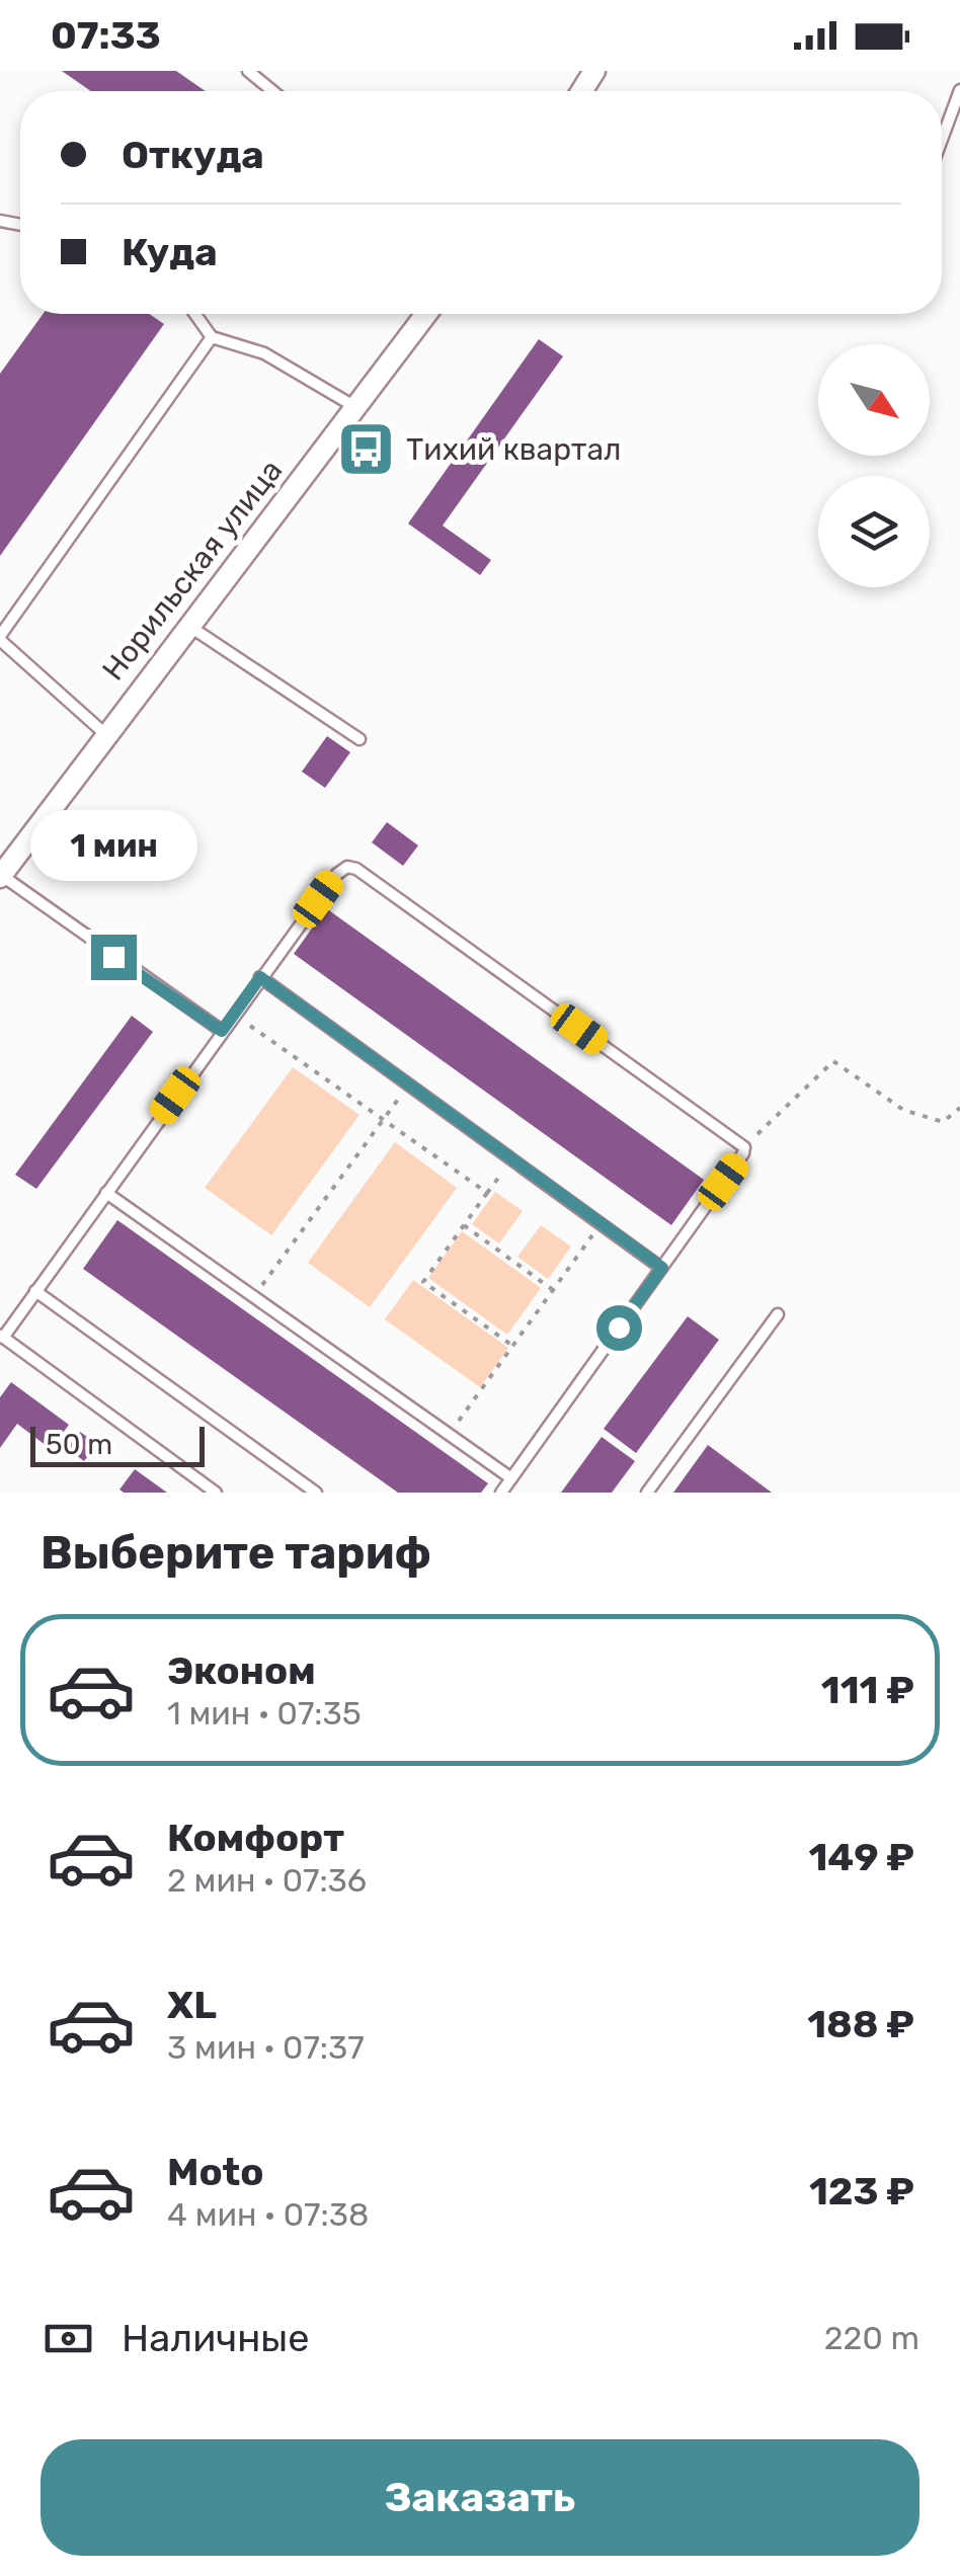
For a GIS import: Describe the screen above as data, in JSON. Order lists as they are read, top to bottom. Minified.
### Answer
{"streets":{"street":["Норильская улица"]},"places":{"bus stop":["Тихий квартал"]},"scale_bar":"50 m","north":"bottom right","page":{"status":"07:33","banner":["Откуда","Куда"],"bubble":"1 мин","scale":"50 m","heading":"Выберите тариф","list":[{"name":"Эконом","note":"1 мин · 07:35","value":"111 ₽"},{"name":"Комфорт","note":"2 мин · 07:36","value":"149 ₽"},{"name":"XL","note":"3 мин · 07:37","value":"188 ₽"},{"name":"Moto","note":"4 мин · 07:38","value":"123 ₽"}],"pay":["Наличные","220 m"],"buttons":"Заказать"}}
